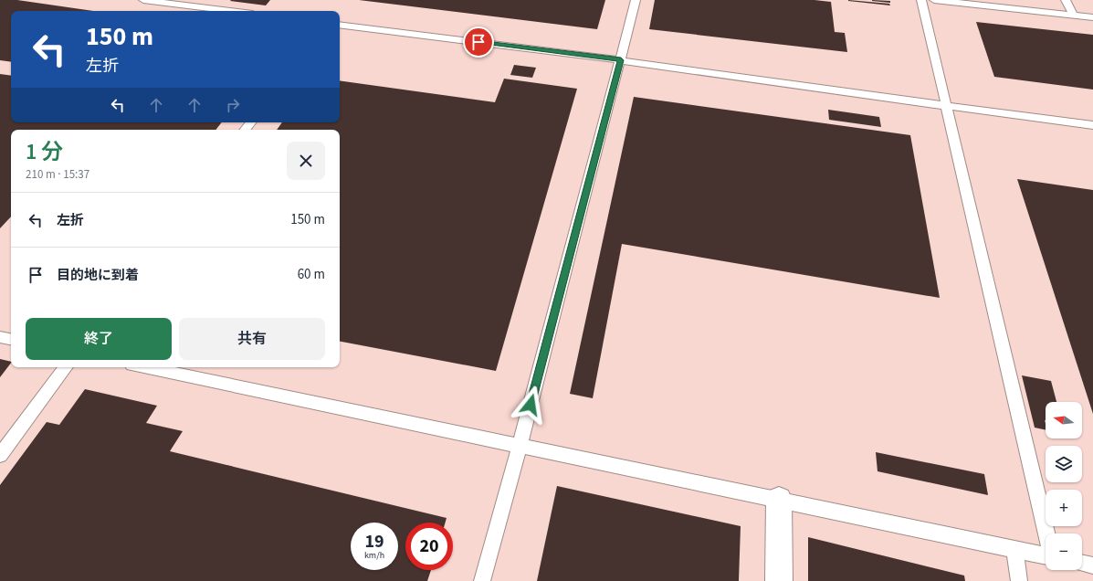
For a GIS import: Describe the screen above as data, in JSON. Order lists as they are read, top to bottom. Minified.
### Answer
{"north":"left","page":{"turn":["150 m","左折"],"heading":["1 分","210 m · 15:37"],"list":[{"name":"左折","value":"150 m"},{"name":"目的地に到着","value":"60 m"}],"buttons":["終了","共有"],"map_buttons":["+","−"],"speed":"19 km/h","limit":"20"}}
